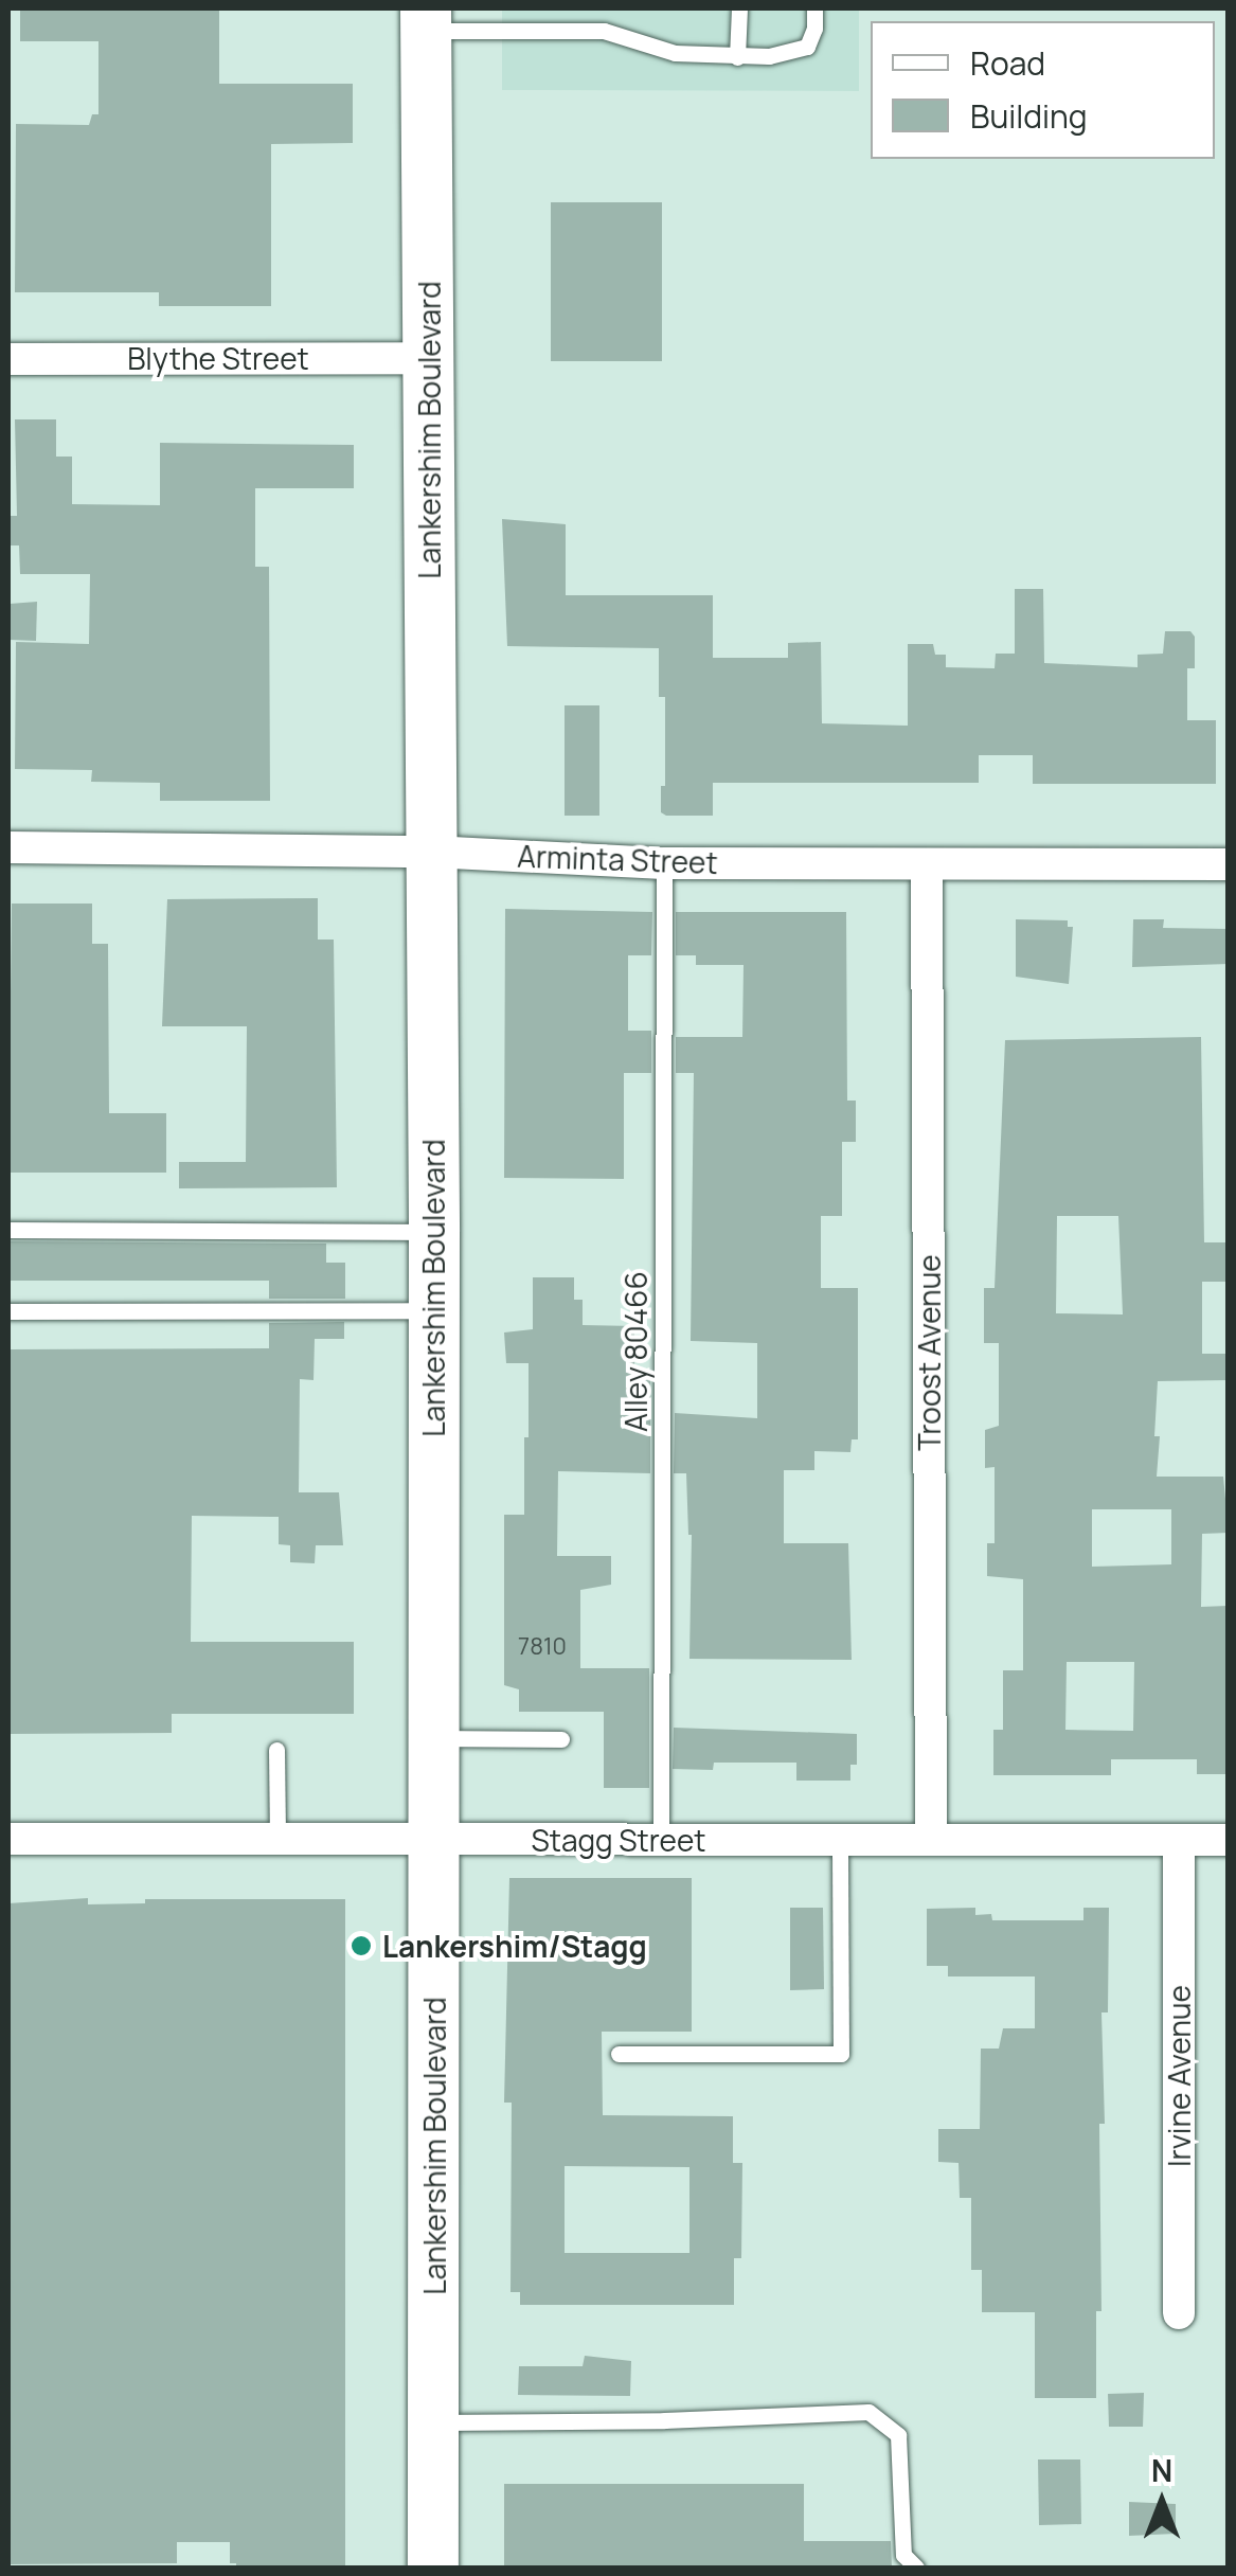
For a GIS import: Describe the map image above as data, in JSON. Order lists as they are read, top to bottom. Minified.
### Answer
{"streets":{"main road":["Lankershim Boulevard"],"street":["Blythe Street","Arminta Street","Troost Avenue","Stagg Street","Irvine Avenue"],"lane":["Alley 80466"]},"crossings":[["Blythe Street","Lankershim Boulevard"],["Lankershim Boulevard","Arminta Street"],["Lankershim Boulevard","Stagg Street"],["Arminta Street","Alley 80466"],["Arminta Street","Troost Avenue"],["Alley 80466","Stagg Street"],["Troost Avenue","Stagg Street"],["Stagg Street","Irvine Avenue"]],"places":["Lankershim/Stagg"],"house_numbers":["7810"],"legend":["Road","Building"],"north":"top"}
